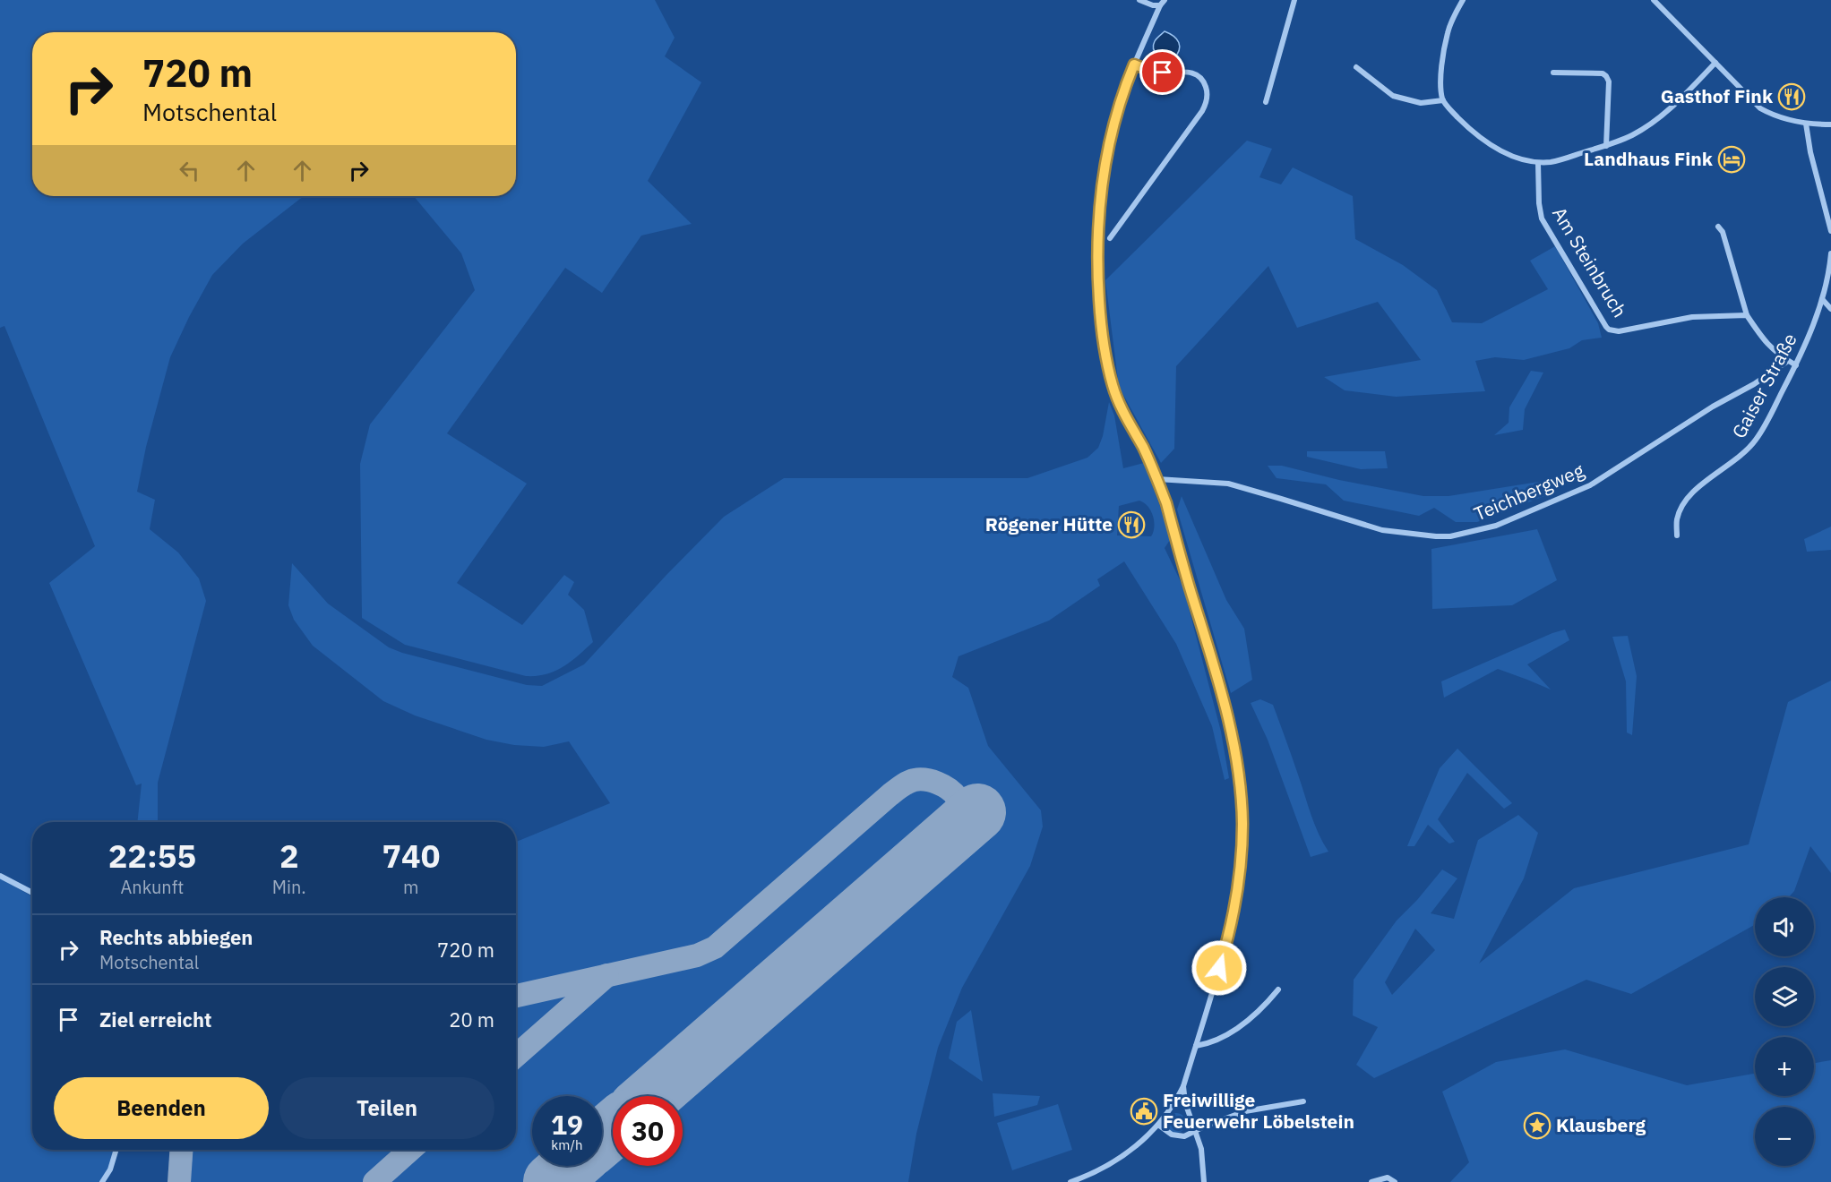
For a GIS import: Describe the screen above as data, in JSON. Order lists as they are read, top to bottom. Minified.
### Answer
{"streets":{"street":["Am Steinbruch","Gaiser Straße","Teichbergweg"]},"places":{"restaurant":["Gasthof Fink","Rögener Hütte"],"hotel":["Landhaus Fink"],"public building":["Freiwillige Feuerwehr Löbelstein"],"place":["Klausberg"]},"page":{"turn":["720 m","Motschental"],"eta":["22:55","Ankunft","2","Min.","740","m"],"map_buttons":["+","−"],"list":[{"name":"Rechts abbiegen","note":"Motschental","value":"720 m"},{"name":"Ziel erreicht","value":"20 m"}],"buttons":["Beenden","Teilen"],"speed":"19 km/h","limit":"30"}}
